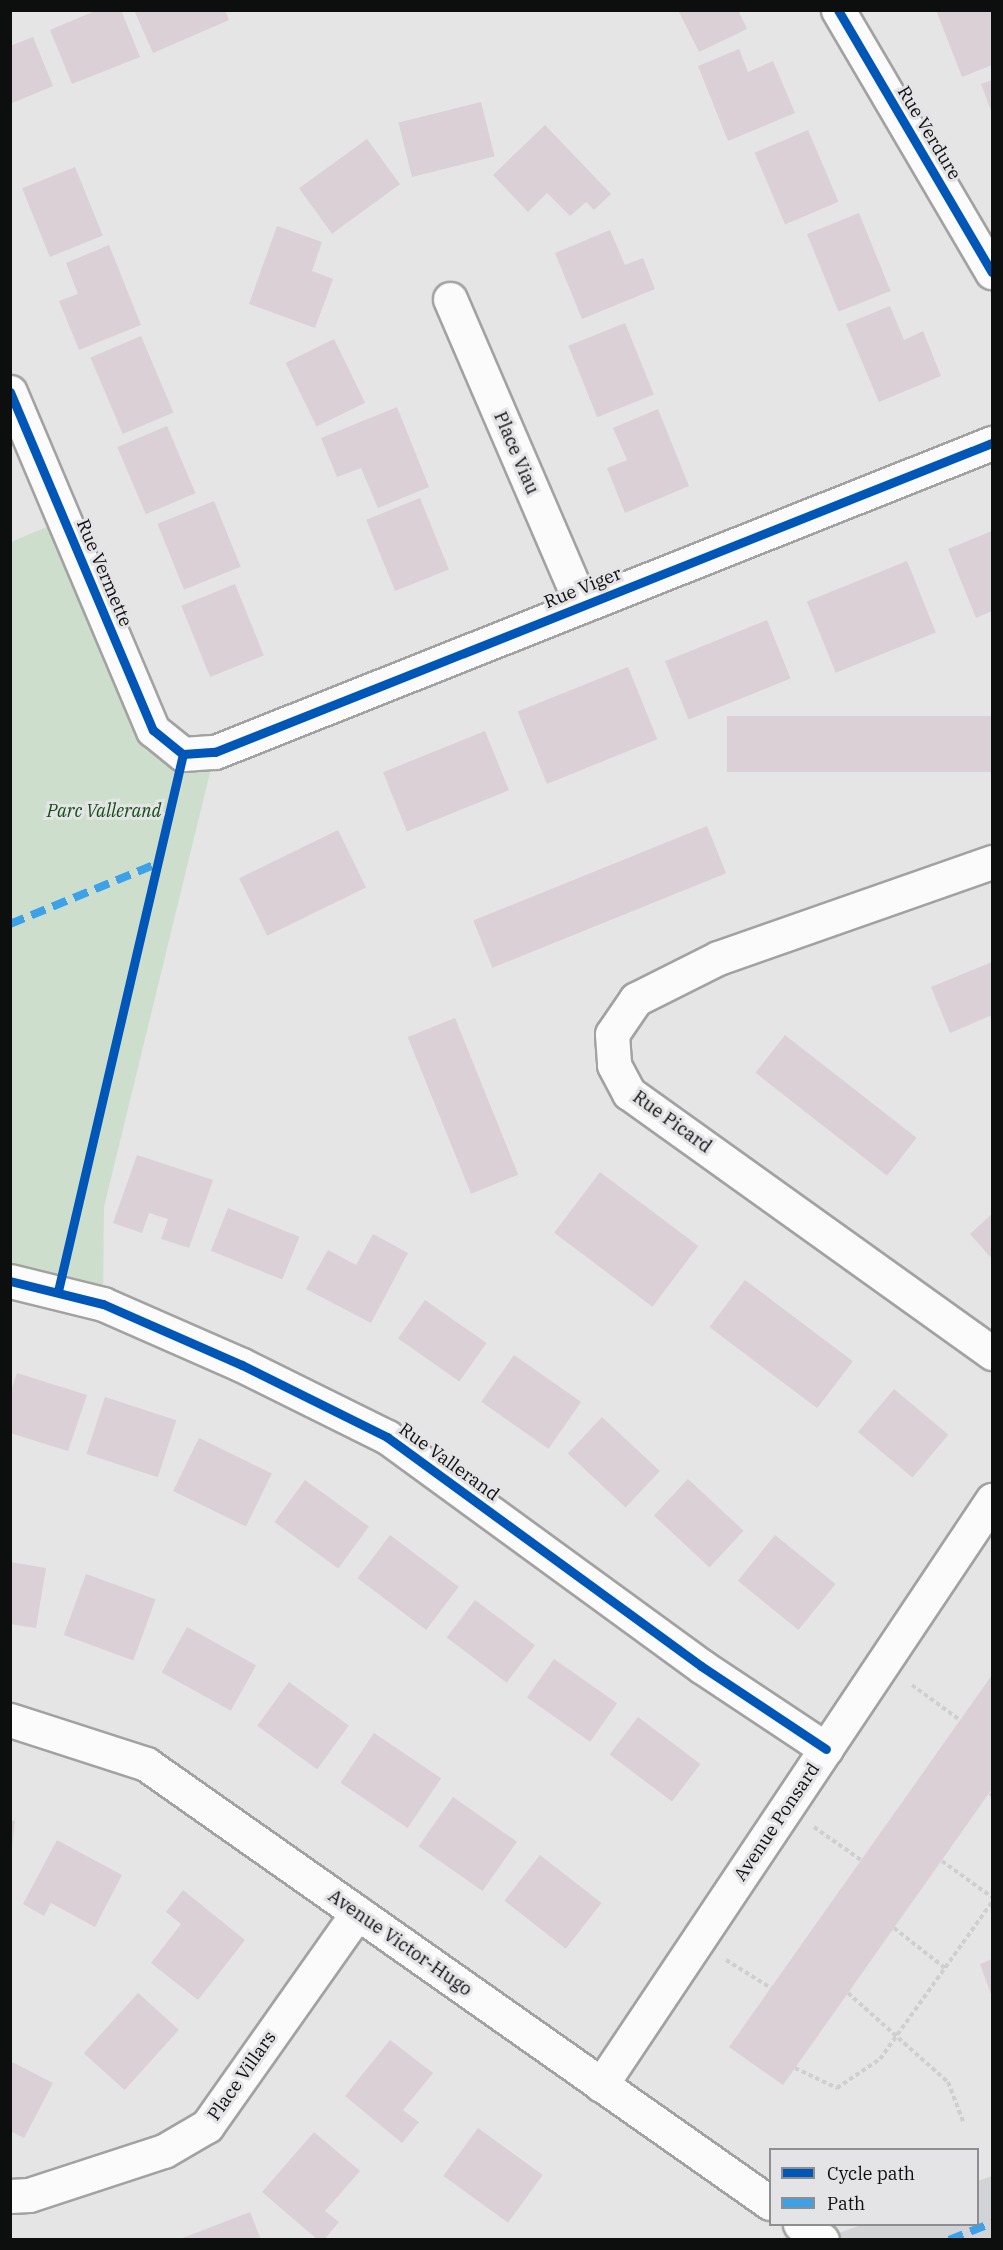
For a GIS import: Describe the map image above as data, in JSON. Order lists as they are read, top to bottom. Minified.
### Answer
{"streets":{"street":["Rue Verdure","Place Viau","Rue Vermette","Rue Viger","Rue Picard","Rue Vallerand","Avenue Ponsard","Avenue Victor-Hugo","Place Villars"]},"crossings":[["Place Viau","Rue Viger"],["Rue Vermette","Rue Viger"],["Rue Vallerand","Avenue Ponsard"],["Avenue Ponsard","Avenue Victor-Hugo"],["Avenue Victor-Hugo","Place Villars"]],"parks":["Parc Vallerand"],"legend":["Cycle path","Path"]}
